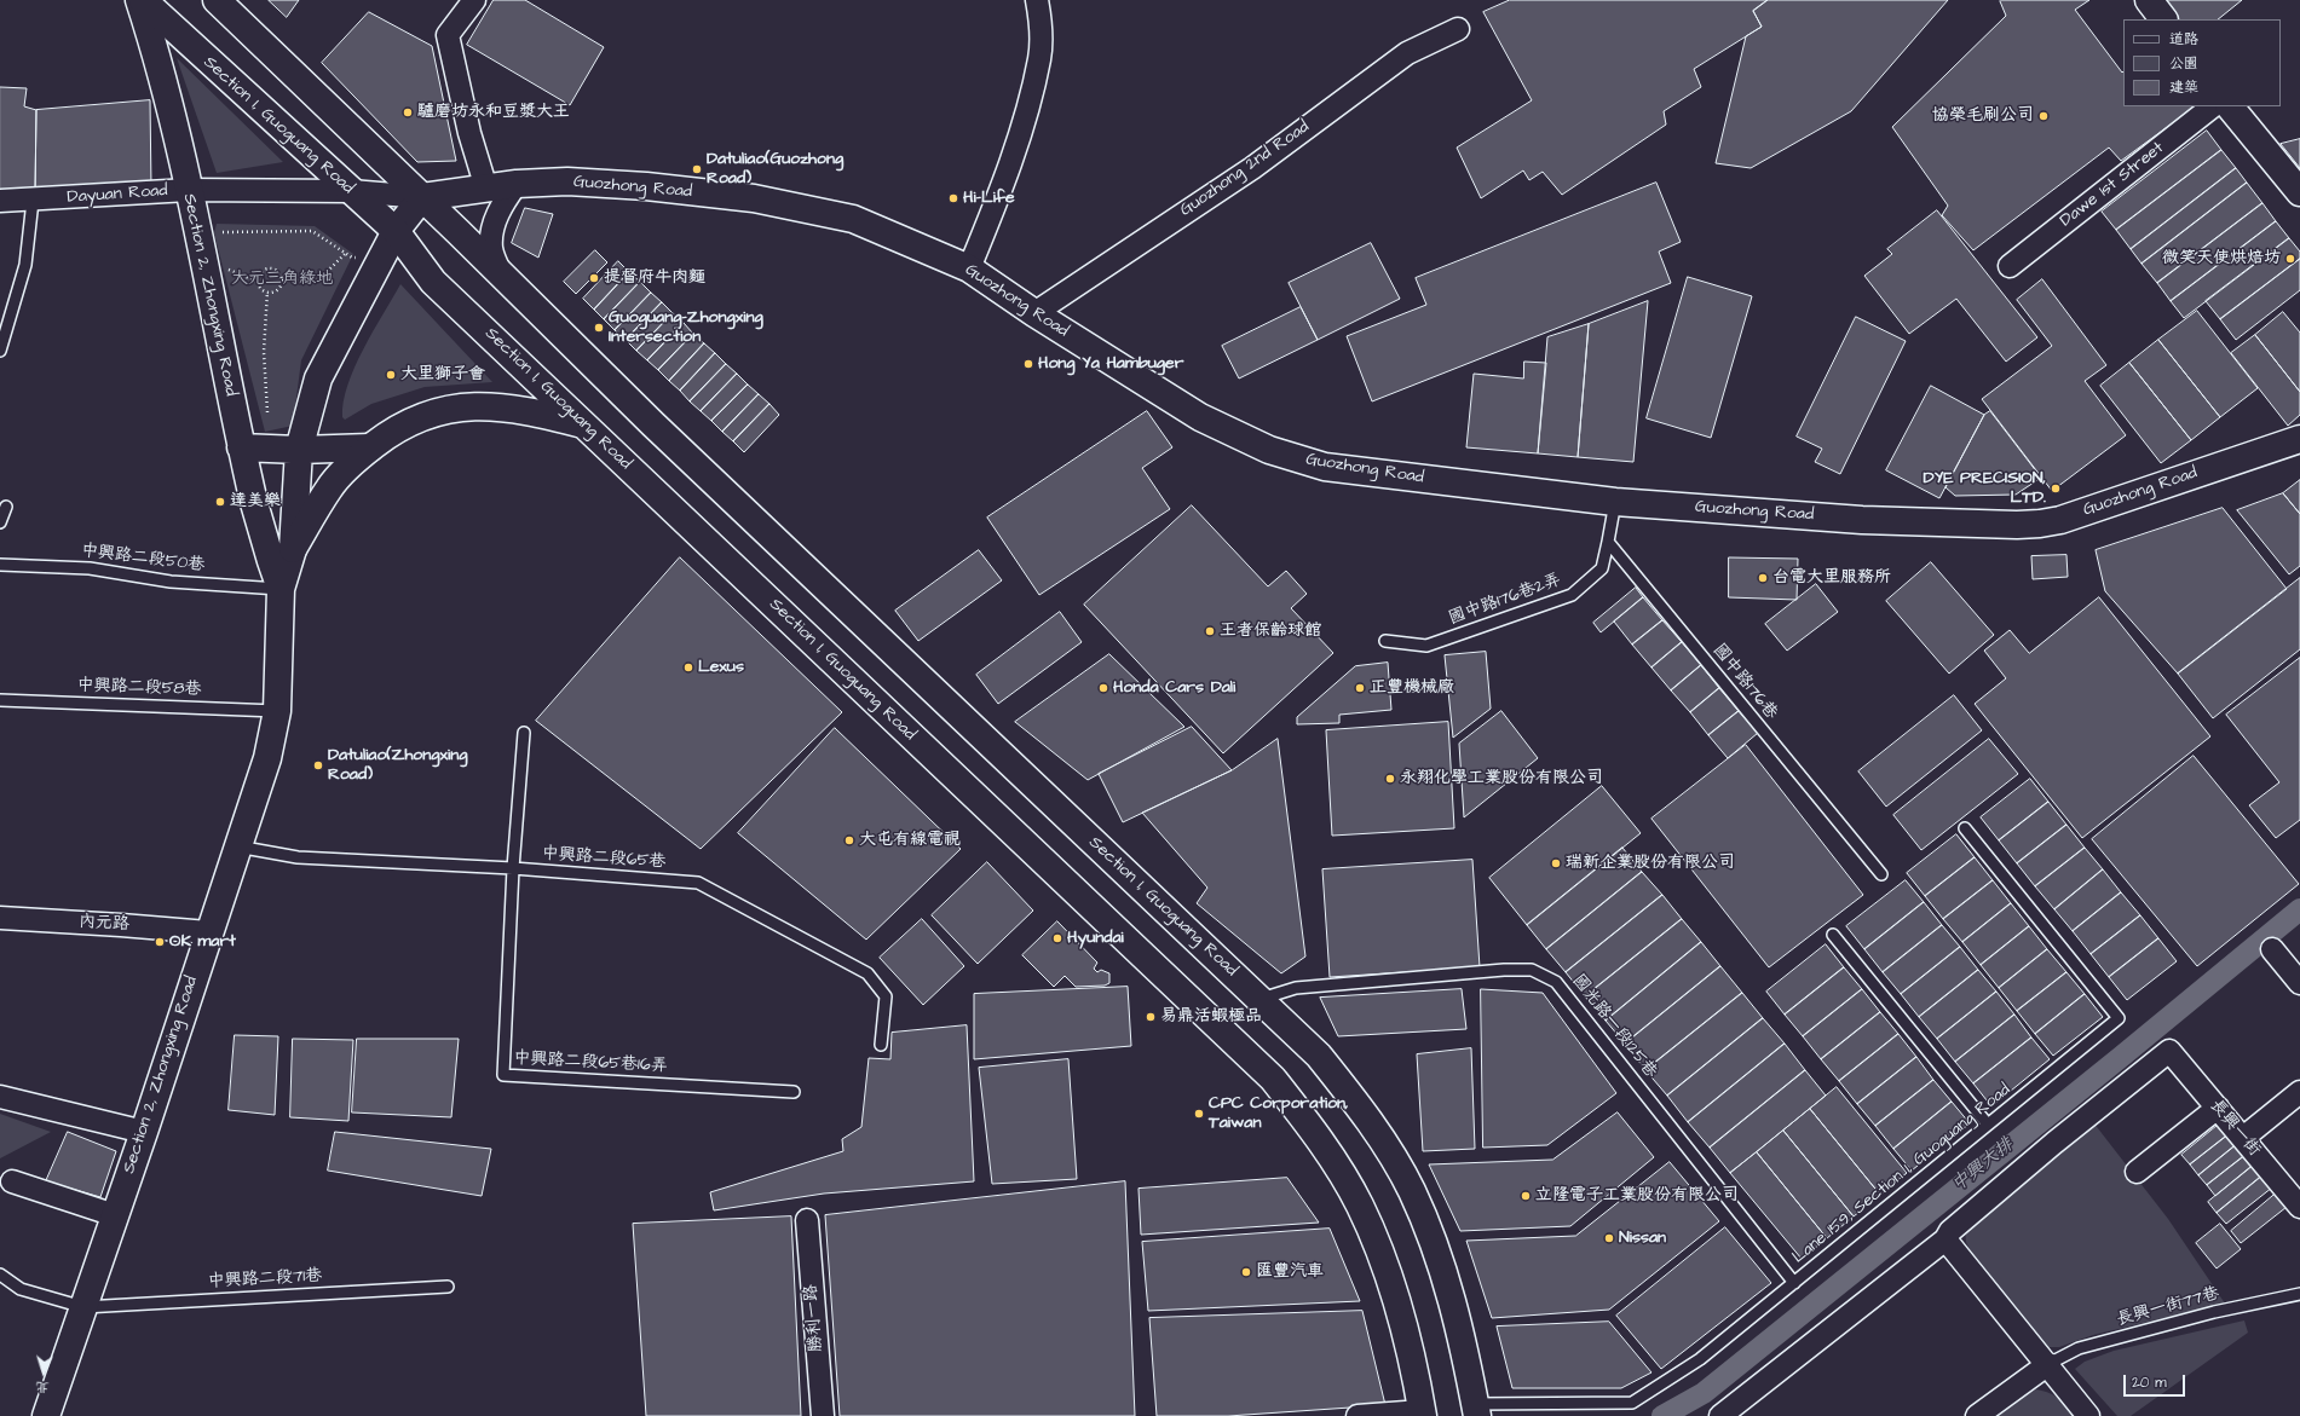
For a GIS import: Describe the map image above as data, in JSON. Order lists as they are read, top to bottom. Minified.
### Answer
{"streets":{"main road":["Section 1, Guoguang Road","Guozhong Road","Section 2, Zhongxing Road"],"street":["Guozhong 2nd Road","Dawe 1st Street","Dayuan Road","內元路","長興一街","勝利一路"],"lane":["中興路二段50巷","國中路176巷2弄","國中路176巷","中興路二段58巷","中興路二段65巷","國光路一段125巷","中興路二段65巷16弄","Lane 159, Section 1, Guoguang Road","中興路二段71巷","長興一街77巷"]},"crossings":[["Section 1, Guoguang Road","Guozhong Road"],["Section 1, Guoguang Road","Dayuan Road"],["Section 1, Guoguang Road","Section 2, Zhongxing Road"],["Section 1, Guoguang Road","國光路一段125巷"],["Section 1, Guoguang Road","Lane 159, Section 1, Guoguang Road"],["Guozhong 2nd Road","Guozhong Road"],["Guozhong Road","Dayuan Road"],["Guozhong Road","Section 2, Zhongxing Road"],["Dayuan Road","Section 2, Zhongxing Road"],["Section 2, Zhongxing Road","中興路二段50巷"],["Section 2, Zhongxing Road","中興路二段58巷"],["Section 2, Zhongxing Road","中興路二段65巷"],["Section 2, Zhongxing Road","內元路"],["Section 2, Zhongxing Road","中興路二段71巷"],["國中路176巷2弄","國中路176巷"],["中興路二段65巷","中興路二段65巷16弄"],["國光路一段125巷","Lane 159, Section 1, Guoguang Road"]],"water":["中興大排"],"parks":["大元三角綠地"],"places":["驢磨坊永和豆漿大王","協榮毛刷公司","Datuliao(Guozhong Road)","Hi-Life","微笑天使烘焙坊","提督府牛肉麵","Guoguang-Zhongxing Intersection","Hong Ya Hambuger","大里獅子會","DYE PRECISION, LTD.","達美樂","台電大里服務所","王者保齡球館","Lexus","Honda Cars Dali","正豐機械廠","Datuliao(Zhongxing Road)","永翔化學工業股份有限公司","大屯有線電視","瑞新企業股份有限公司","Hyundai","OK mart","易鼎活蝦極品","CPC Corporation, Taiwan","立隆電子工業股份有限公司","Nissan","匯豐汽車"],"legend":["道路","公園","建築"],"scale_bar":"20 m","north":"bottom"}
